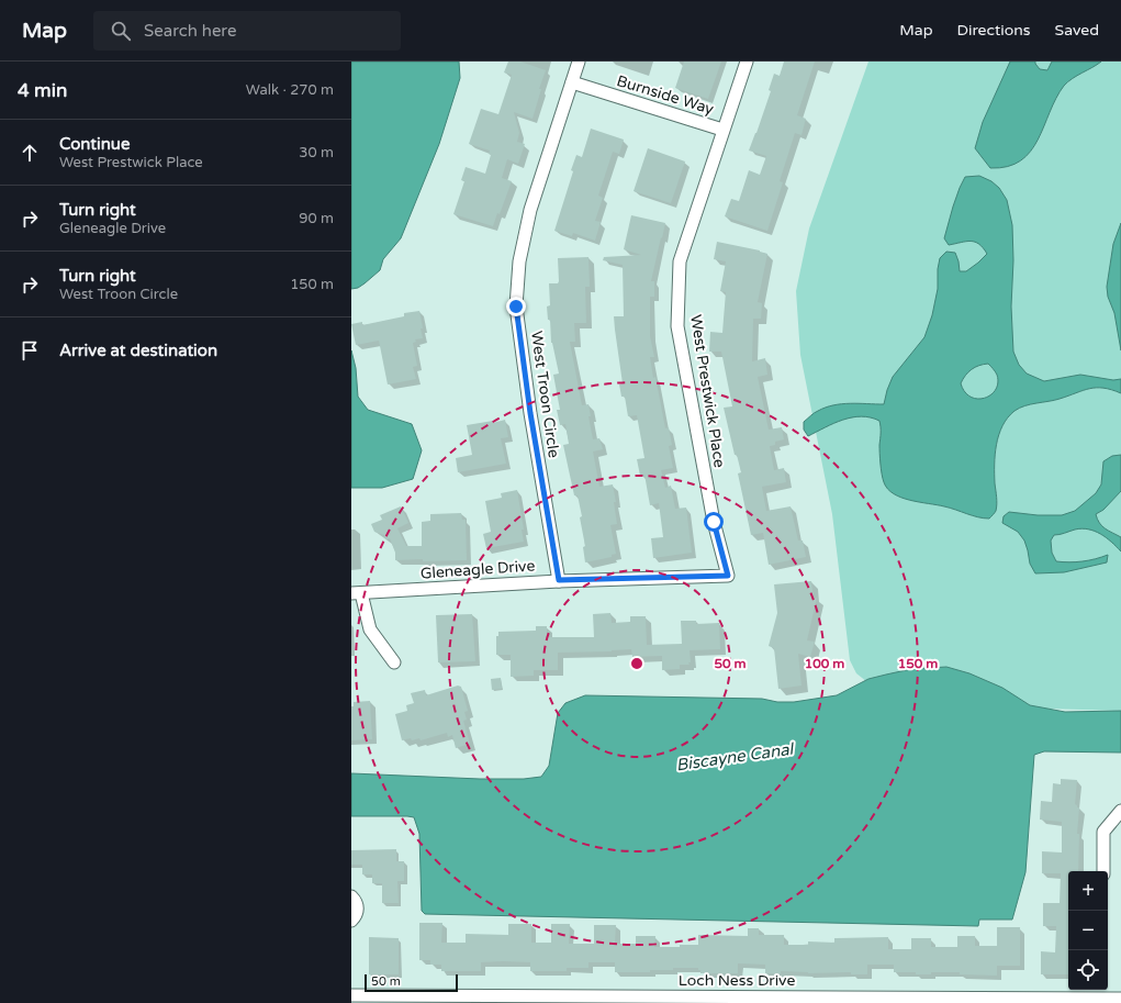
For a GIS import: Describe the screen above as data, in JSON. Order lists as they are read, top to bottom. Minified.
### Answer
{"streets":{"street":["Burnside Way","West Prestwick Place","West Troon Circle","Gleneagle Drive","Loch Ness Drive"]},"crossings":[["Burnside Way","West Prestwick Place"],["Burnside Way","West Troon Circle"],["West Prestwick Place","Gleneagle Drive"],["West Troon Circle","Gleneagle Drive"]],"water":["Biscayne Canal"],"scale_bar":"50 m","page":{"header":"Map","search":"Search here","nav":["Map","Directions","Saved"],"heading":["4 min","Walk · 270 m"],"list":[["Continue","West Prestwick Place","30 m"],["Turn right","Gleneagle Drive","90 m"],["Turn right","West Troon Circle","150 m"],"Arrive at destination"],"map_buttons":["+","−"],"scale":"50 m"},"rings":["50 m","100 m","150 m"]}
